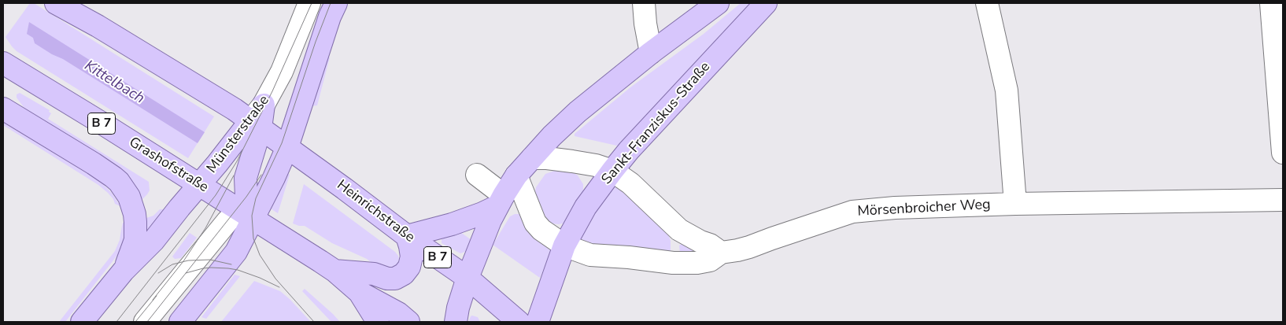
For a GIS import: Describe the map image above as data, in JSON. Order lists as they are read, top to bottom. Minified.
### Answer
{"streets":{"main road":["B 7","Sankt-Franziskus-Straße","Münsterstraße","Grashofstraße","Heinrichstraße"],"street":["Mörsenbroicher Weg"]},"crossings":[["B 7","Münsterstraße"],["B 7","Grashofstraße"],["B 7","Heinrichstraße"],["Sankt-Franziskus-Straße","Mörsenbroicher Weg"],["Münsterstraße","Grashofstraße"]],"water":["Kittelbach"]}
